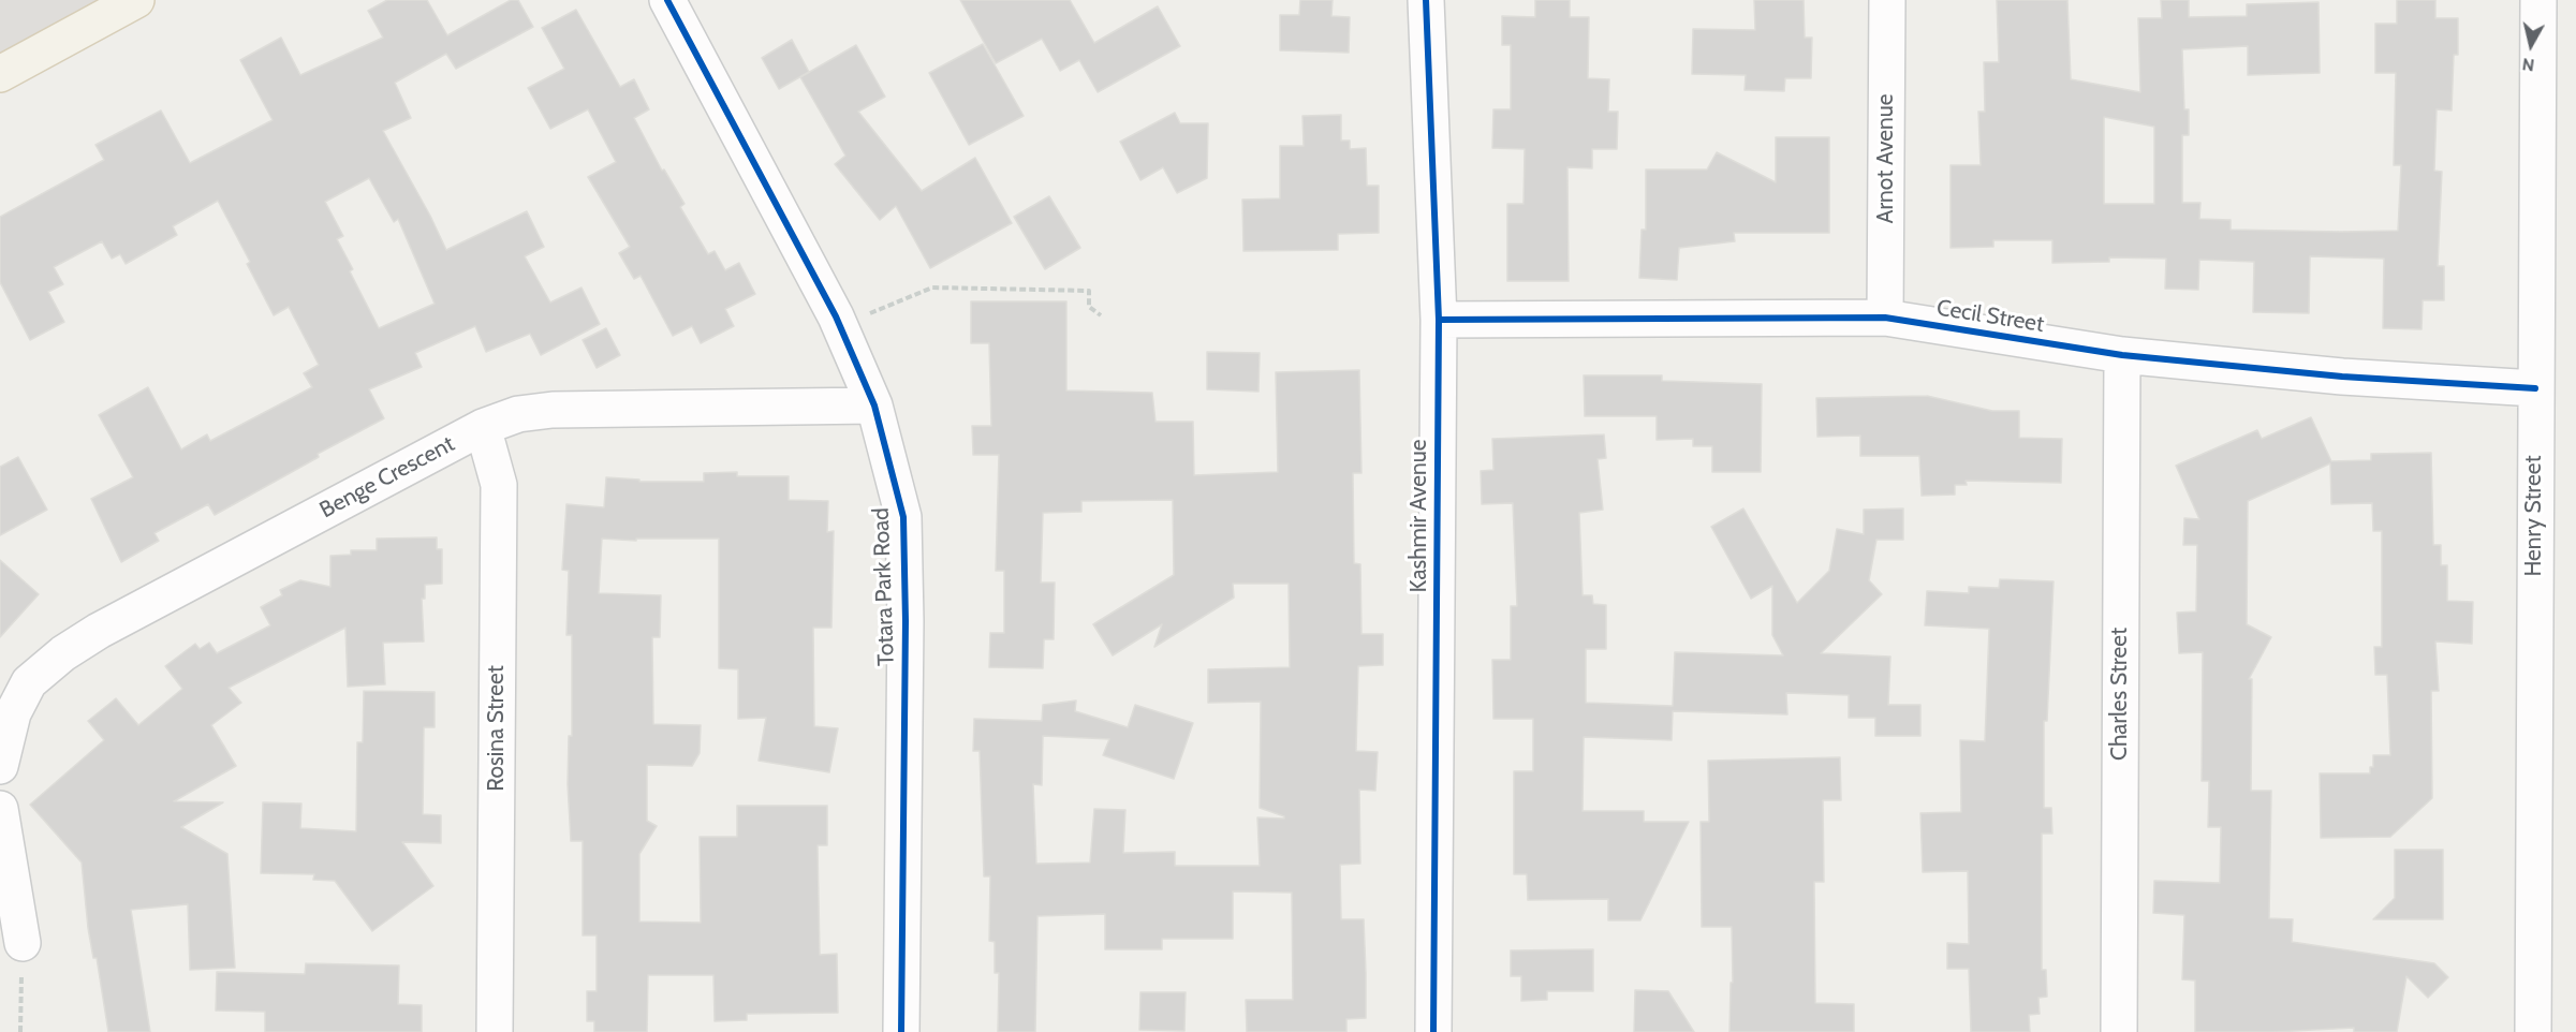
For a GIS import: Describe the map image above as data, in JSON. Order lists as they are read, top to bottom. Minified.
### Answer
{"streets":{"street":["Arnot Avenue","Cecil Street","Benge Crescent","Kashmir Avenue","Henry Street","Totara Park Road","Charles Street","Rosina Street"]},"crossings":[["Arnot Avenue","Cecil Street"],["Cecil Street","Kashmir Avenue"],["Cecil Street","Henry Street"],["Cecil Street","Charles Street"],["Benge Crescent","Totara Park Road"],["Benge Crescent","Rosina Street"]],"north":"bottom"}
